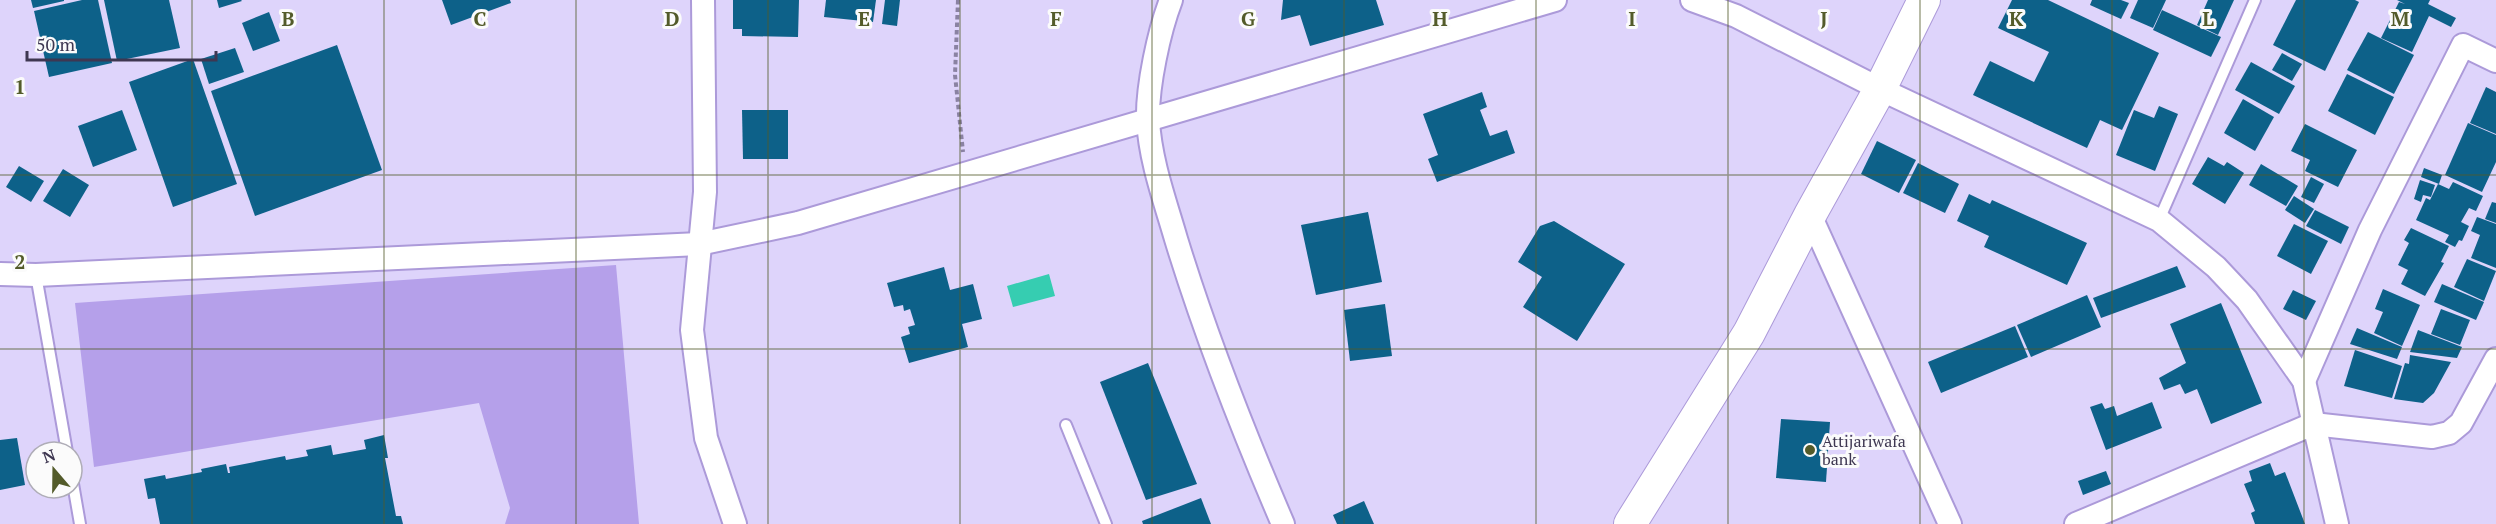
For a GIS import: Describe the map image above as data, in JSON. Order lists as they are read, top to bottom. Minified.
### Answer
{"places":["Attijariwafa bank"],"scale_bar":"50 m","north":"top","grid":{"columns":["B","C","D","E","F","G","H","I","J","K","L","M"],"rows":["1","2"]}}
